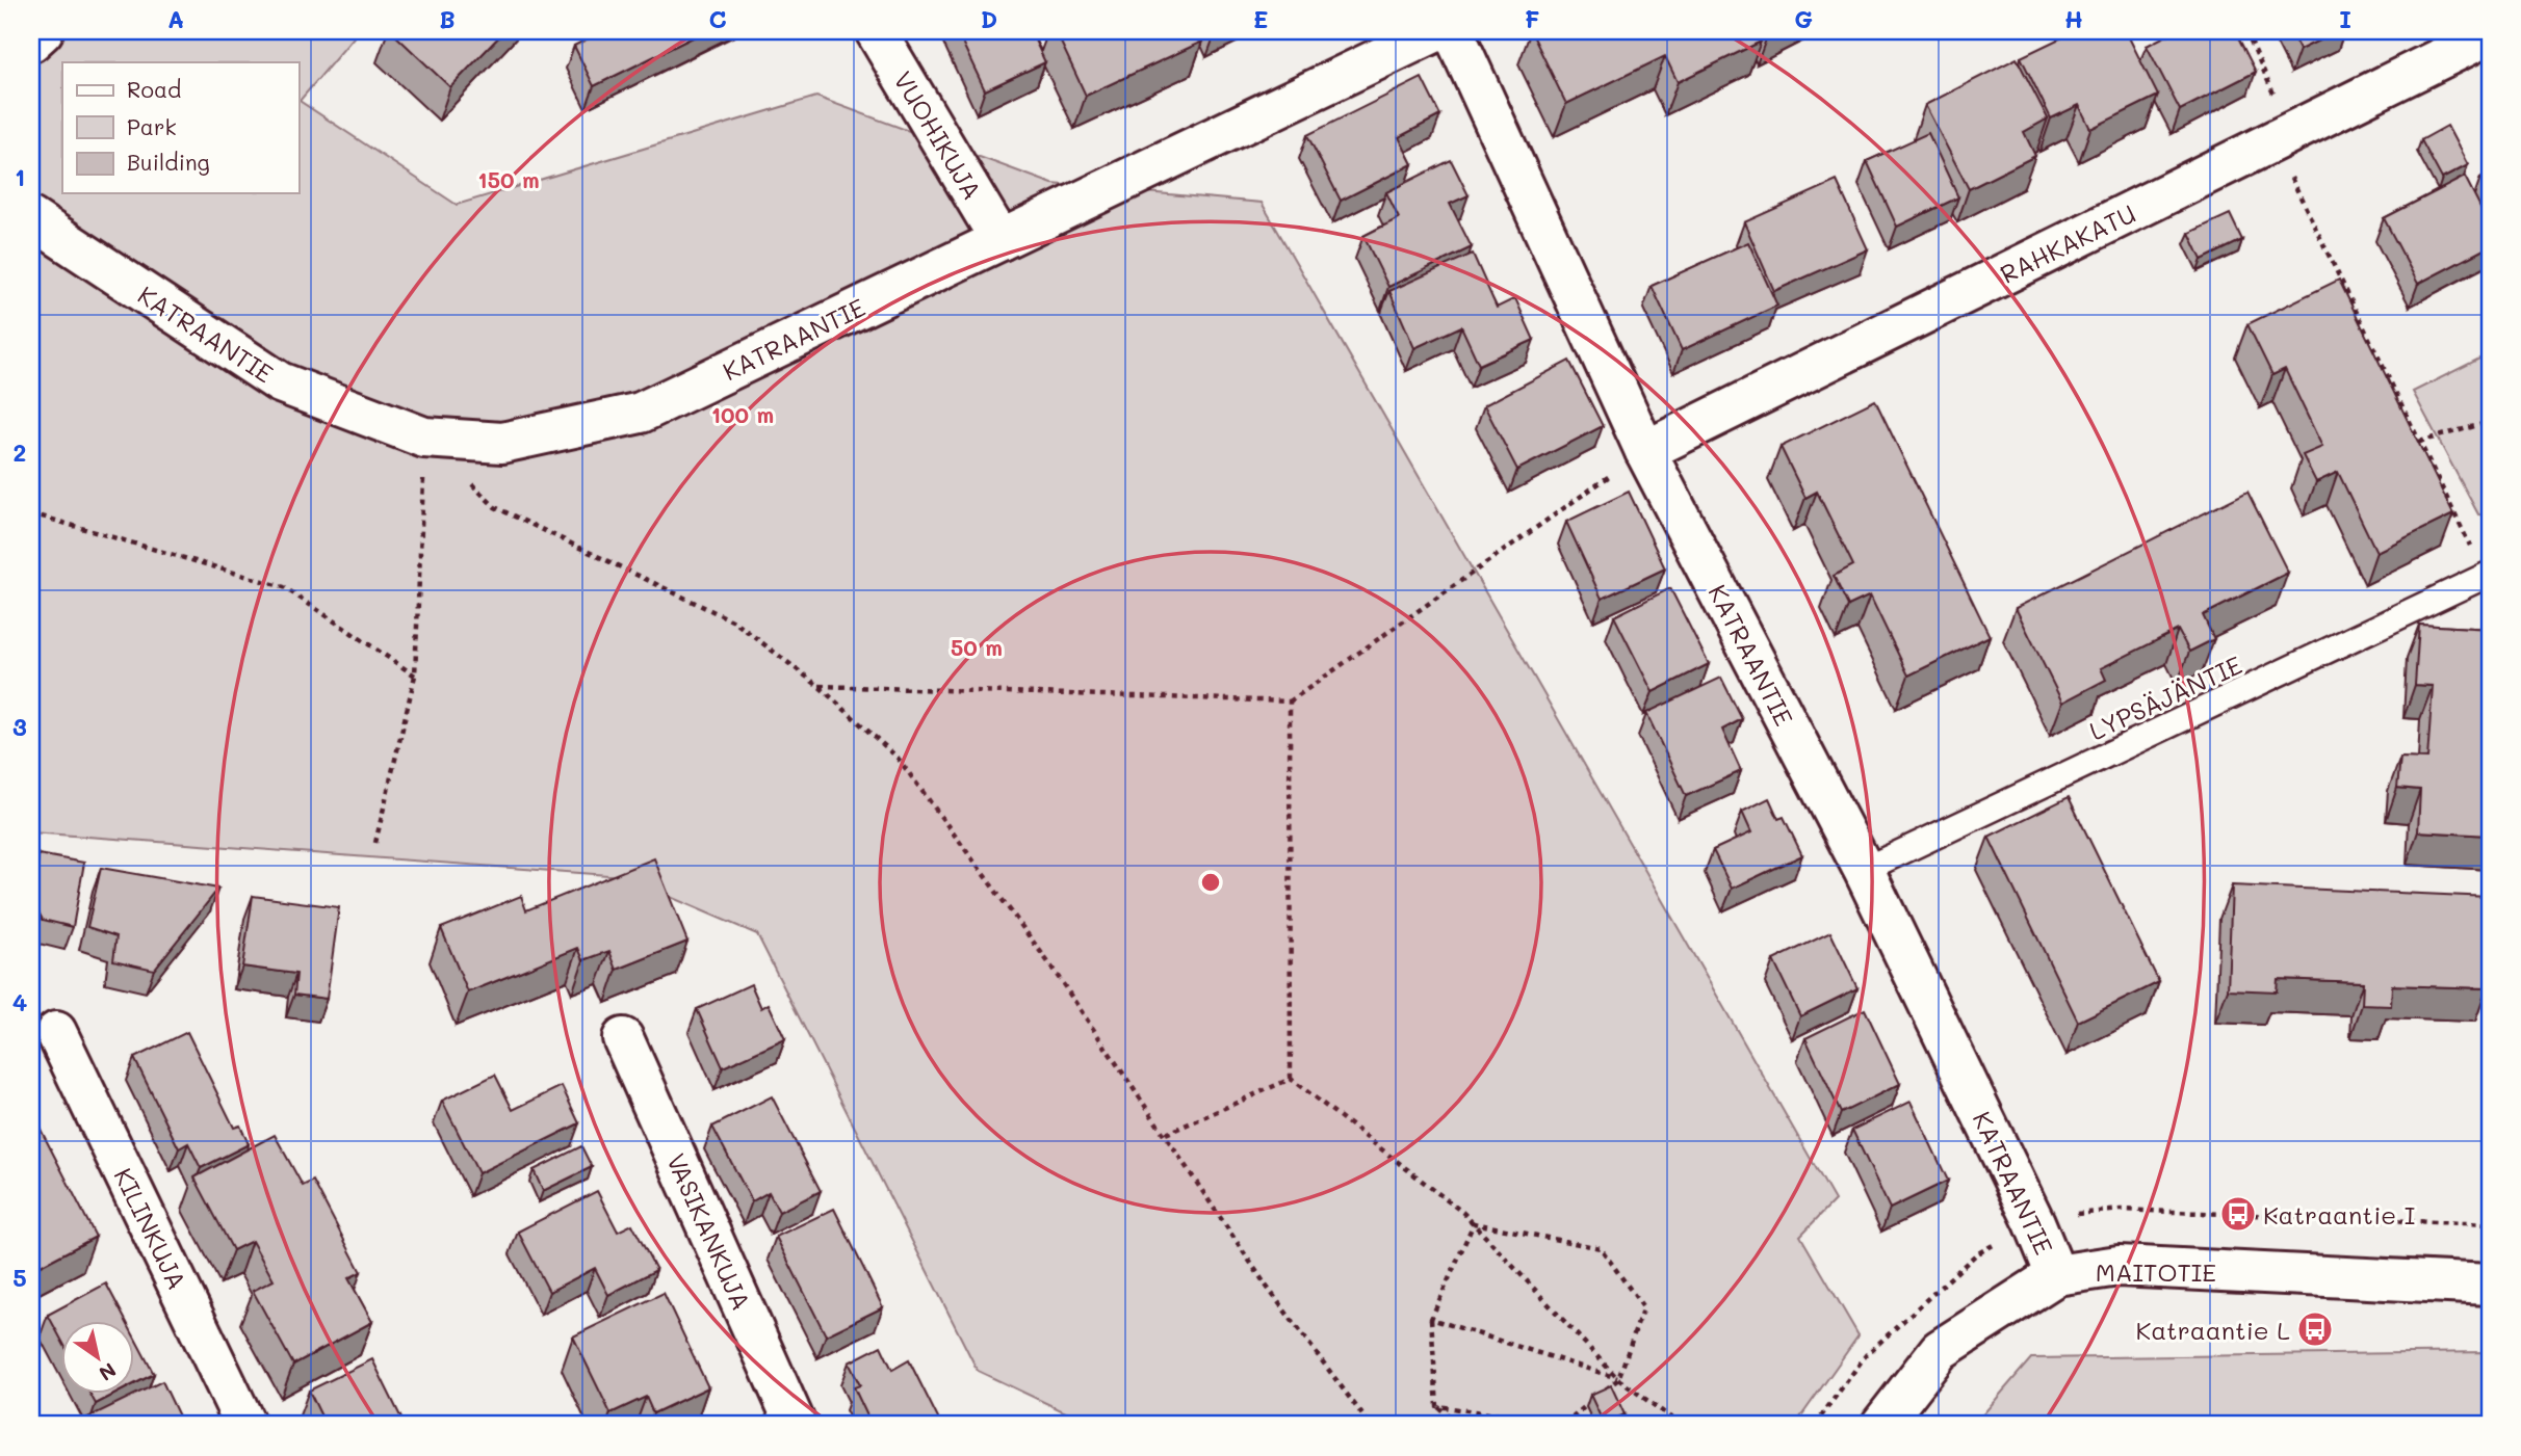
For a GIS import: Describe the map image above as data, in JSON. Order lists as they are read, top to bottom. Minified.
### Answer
{"streets":{"street":["VUOHIKUJA","RAHKAKATU","KATRAANTIE","KILINKUJA","VASIKANKUJA","MAITOTIE"],"lane":["LYPSÄJÄNTIE"]},"crossings":[["VUOHIKUJA","KATRAANTIE"],["RAHKAKATU","KATRAANTIE"],["KATRAANTIE","LYPSÄJÄNTIE"],["KATRAANTIE","MAITOTIE"]],"places":{"bus stop":["Katraantie I","Katraantie L"]},"legend":["Road","Park","Building"],"north":"bottom right","grid":{"columns":["A","B","C","D","E","F","G","H","I"],"rows":["1","2","3","4","5"]},"rings":["150 m","100 m","50 m"]}
